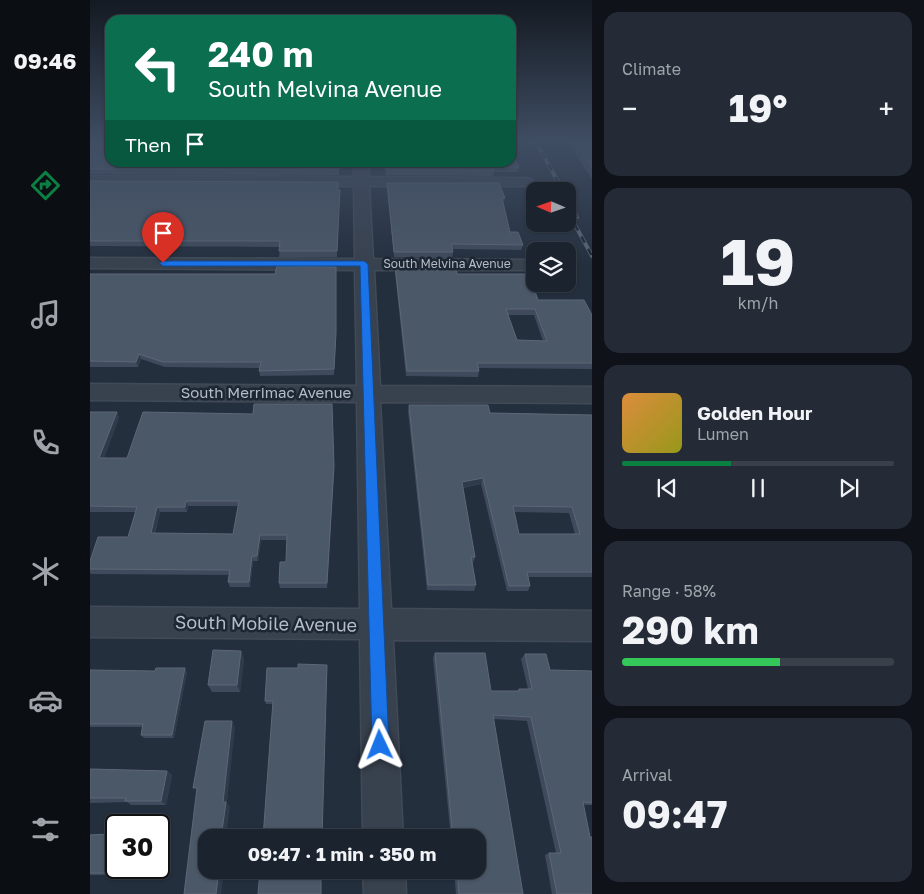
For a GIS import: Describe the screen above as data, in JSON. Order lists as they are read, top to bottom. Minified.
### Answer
{"streets":{"street":["South Melvina Avenue","South Merrimac Avenue","South Mobile Avenue"]},"north":"left","page":{"tabs":"09:46","tile":["Climate",["19","km/h"],["Range · 58%","290 km"],["Arrival","09:47"]],"turn":["240 m","South Melvina Avenue"],"heat":["−","19°","+"],"then":"Then","song":["Golden Hour","Lumen"],"limit":"30","trip":"09:47 · 1 min · 350 m"}}
